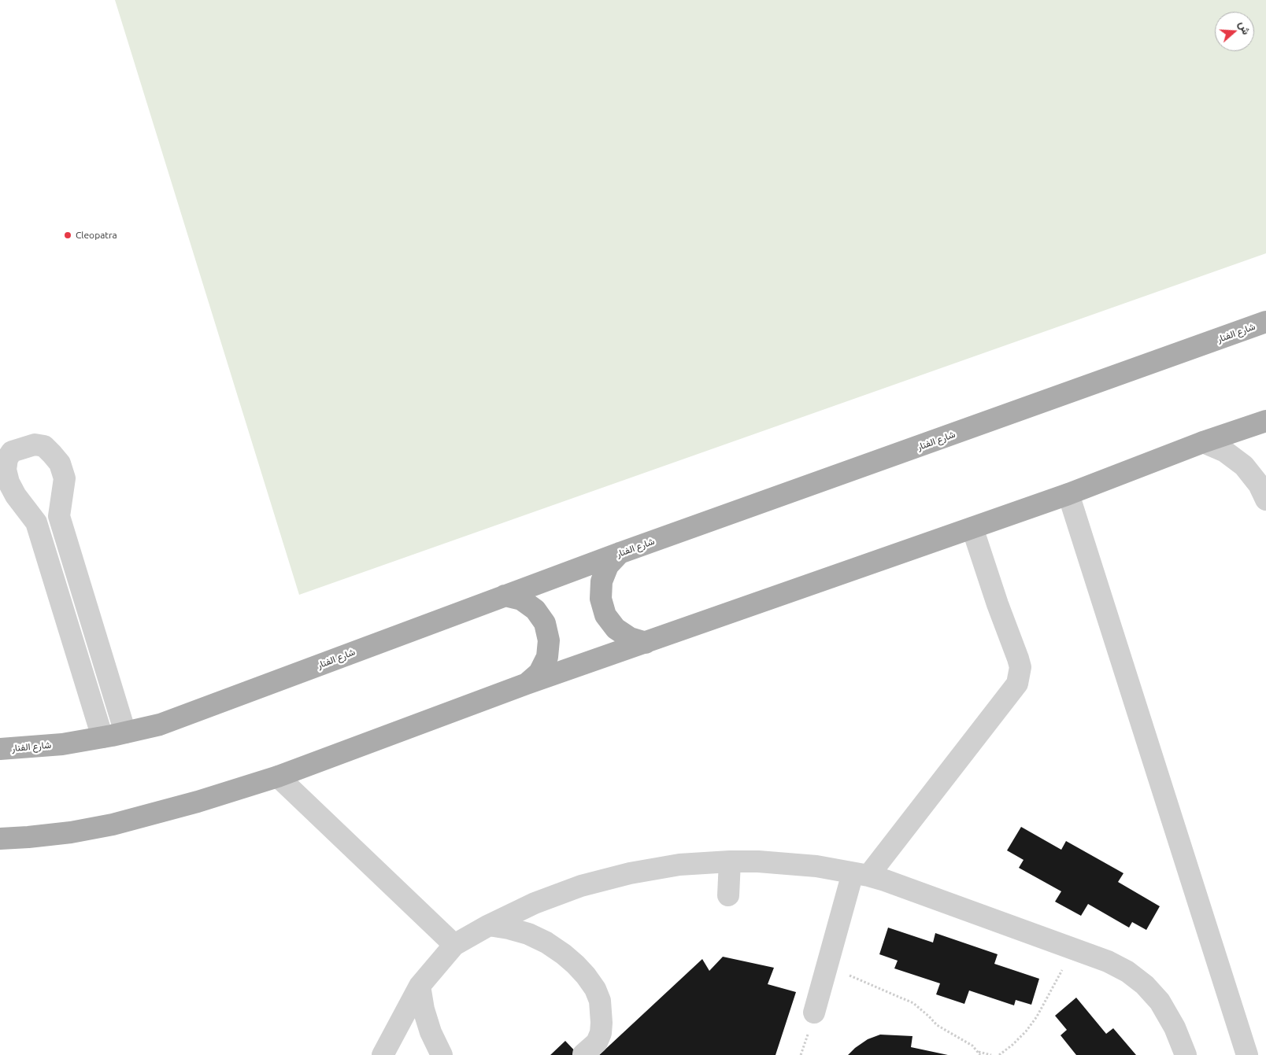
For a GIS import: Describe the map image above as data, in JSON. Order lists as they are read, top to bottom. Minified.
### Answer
{"streets":{"main road":["شارع الفنار"]},"places":["Cleopatra"],"north":"right"}
